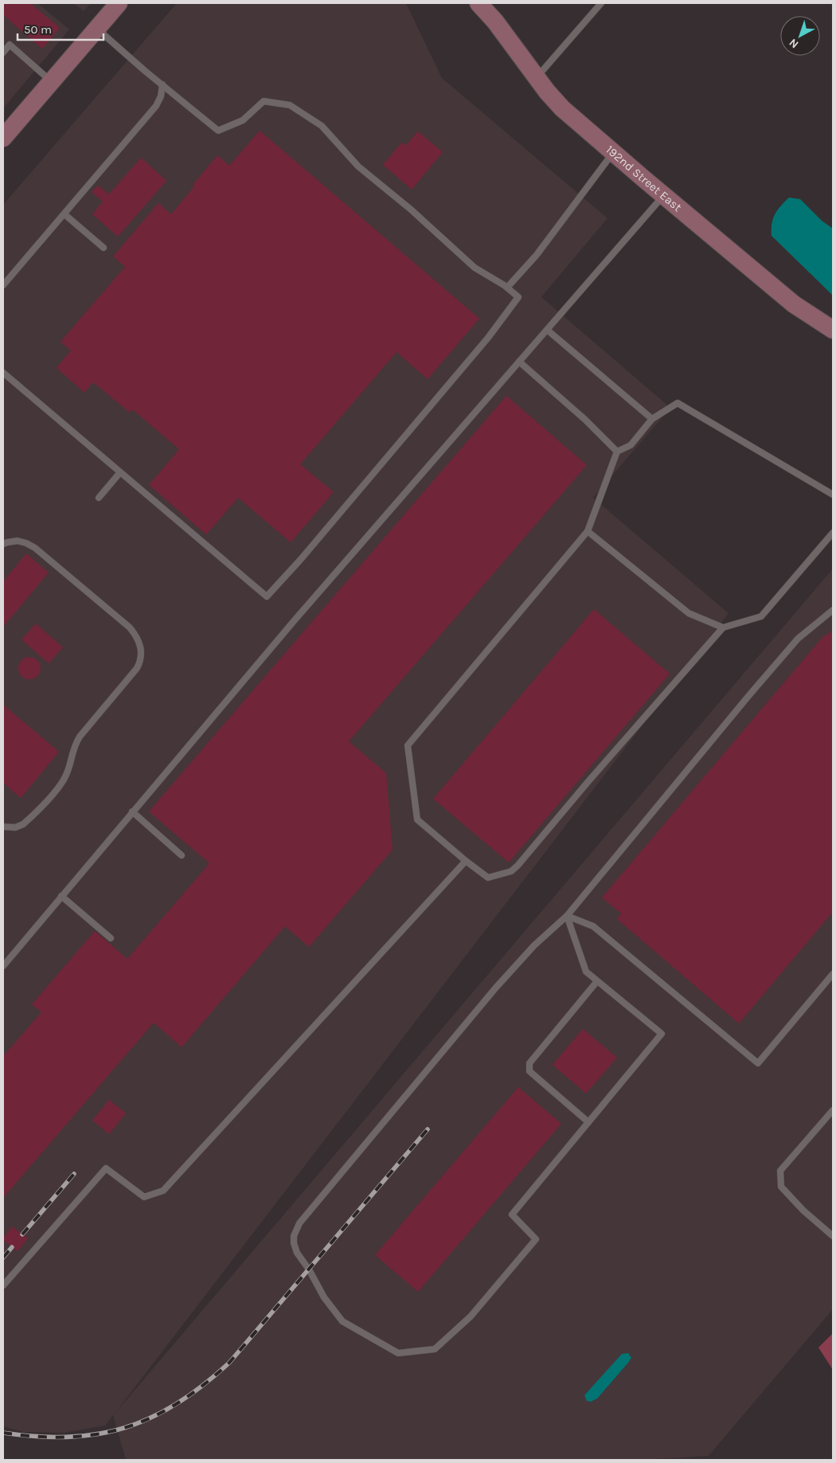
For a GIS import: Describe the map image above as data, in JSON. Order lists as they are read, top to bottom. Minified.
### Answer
{"streets":{"street":["192nd Street East"]},"scale_bar":"50 m","north":"bottom left"}
